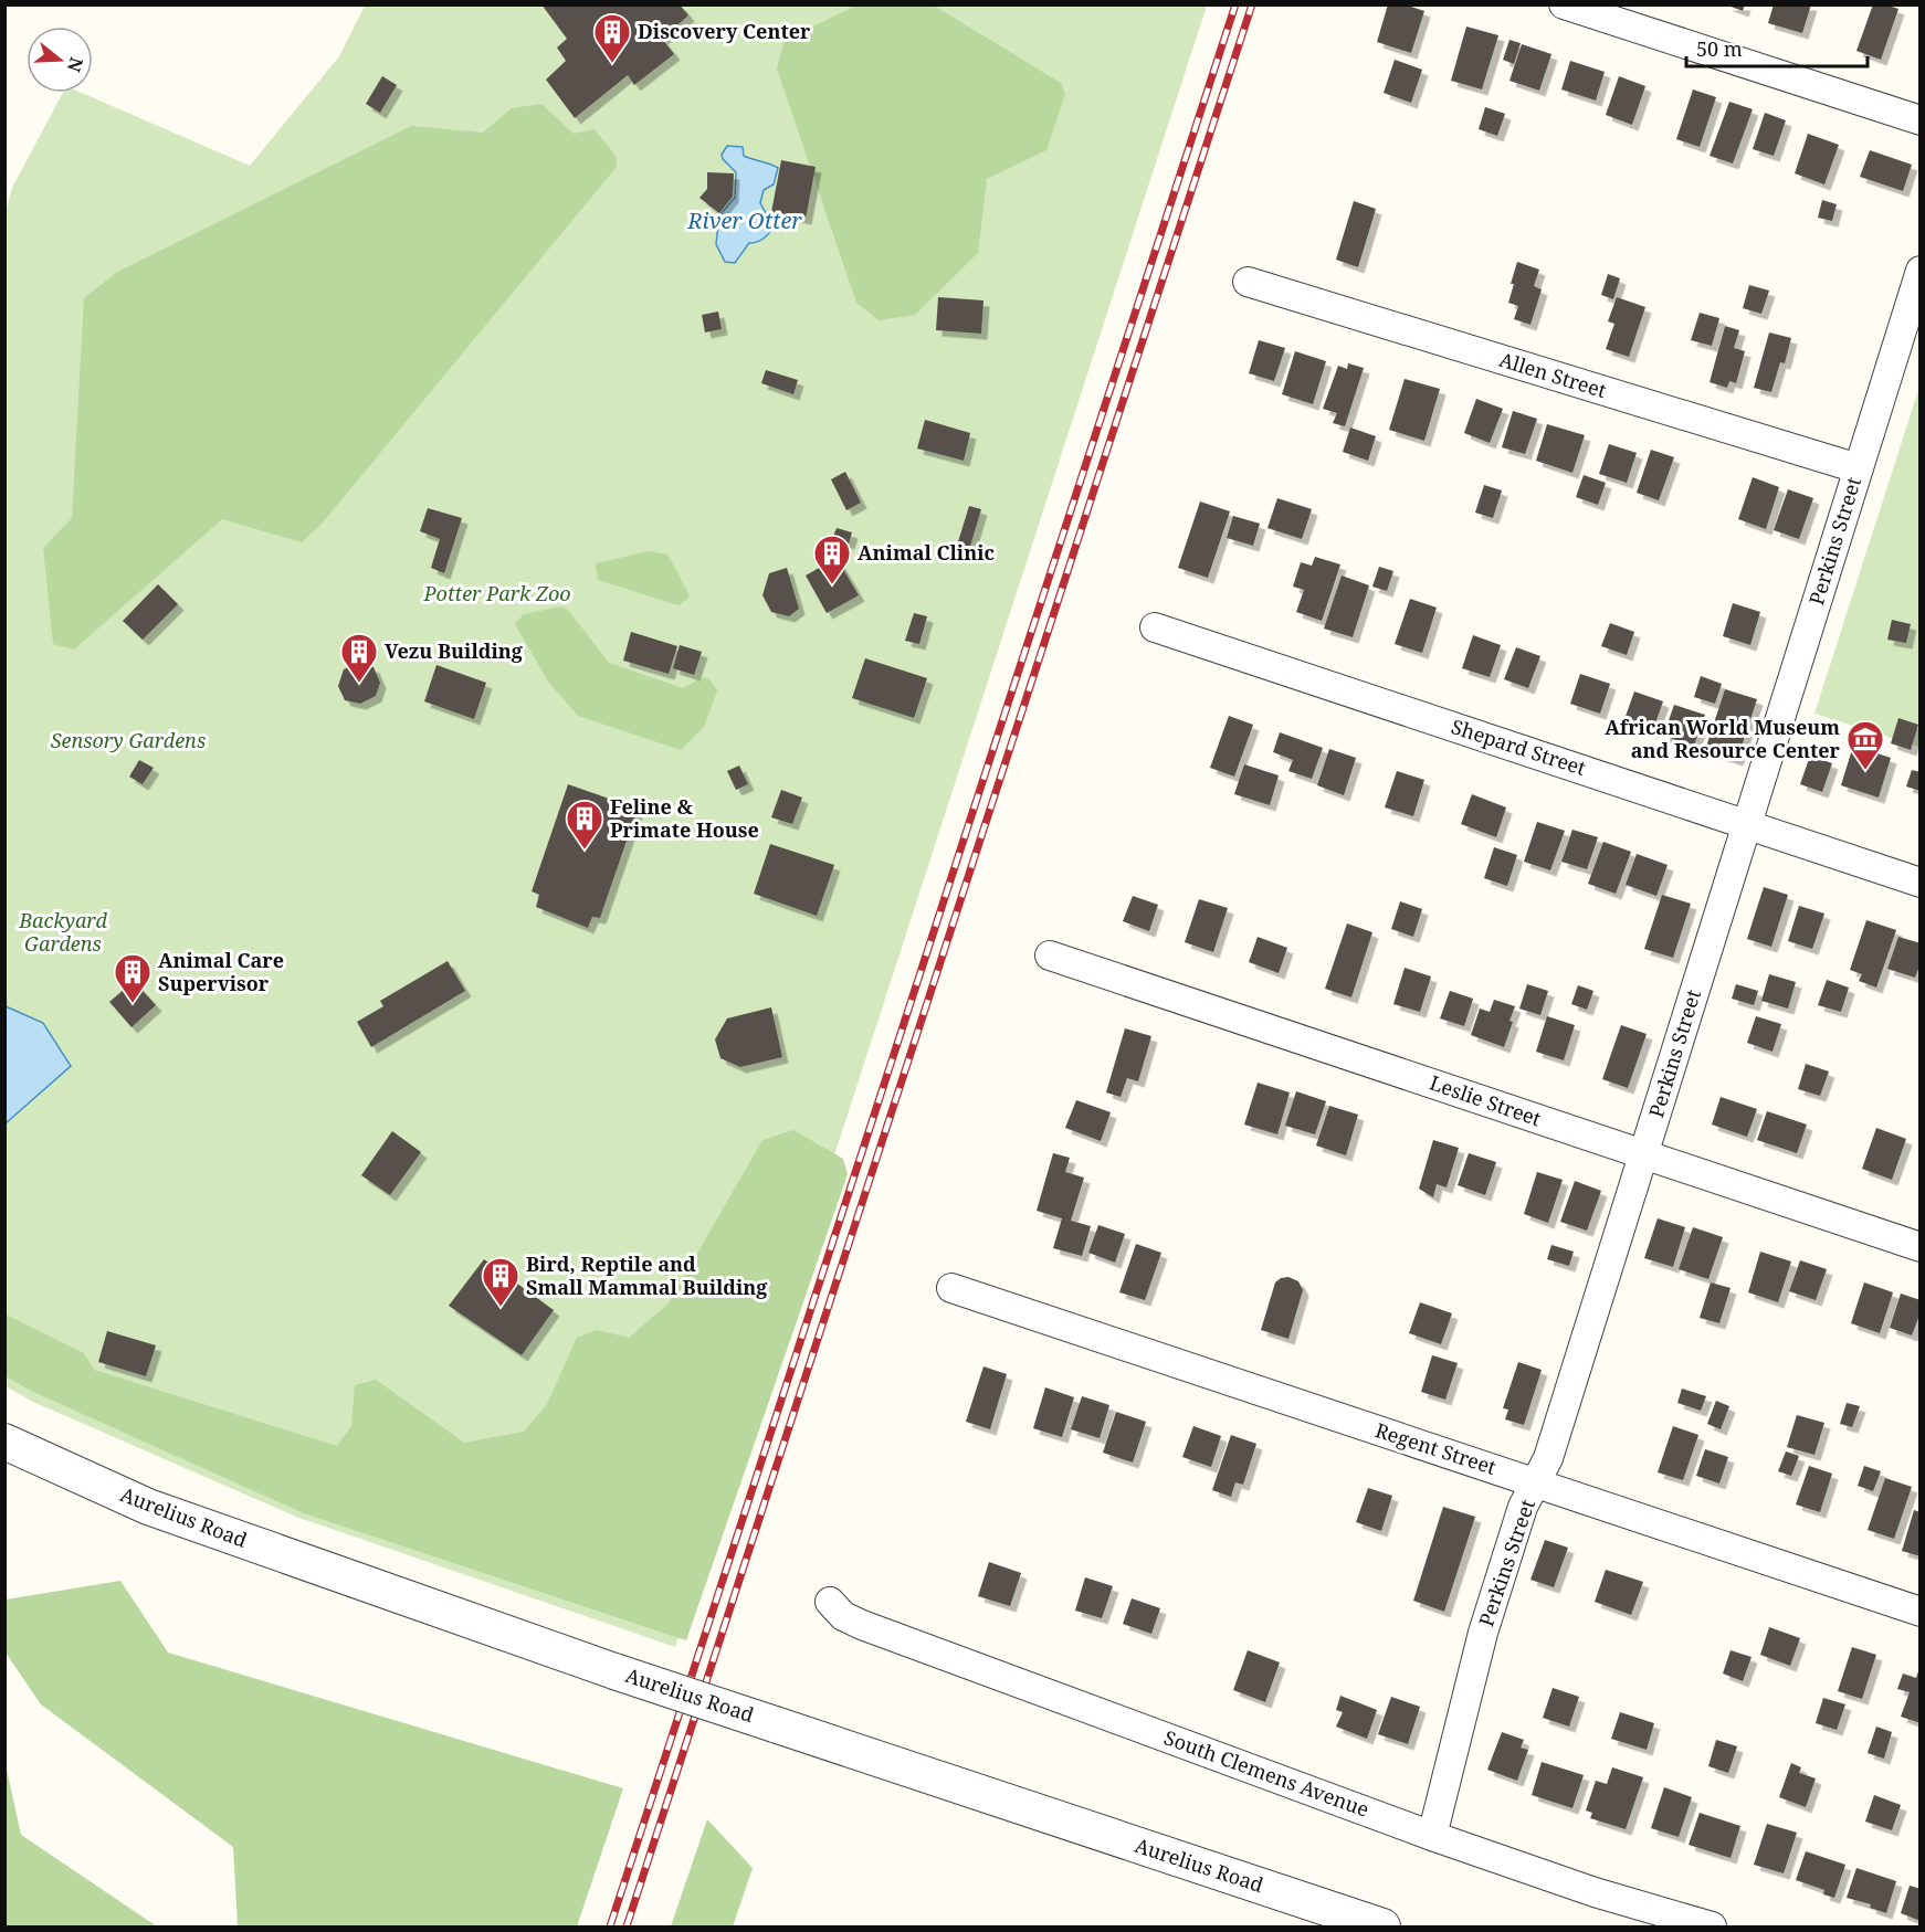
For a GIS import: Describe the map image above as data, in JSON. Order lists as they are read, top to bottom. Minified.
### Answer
{"streets":{"street":["Allen Street","Perkins Street","Shepard Street","Leslie Street","Regent Street","Aurelius Road","South Clemens Avenue"]},"crossings":[["Allen Street","Perkins Street"],["Perkins Street","Shepard Street"],["Perkins Street","Leslie Street"],["Perkins Street","Regent Street"],["Perkins Street","South Clemens Avenue"]],"water":["River Otter"],"parks":["Potter Park Zoo","Sensory Gardens","Backyard Gardens"],"places":{"building":["Discovery Center","Animal Clinic","Vezu Building","Feline & Primate House","Animal Care Supervisor","Bird, Reptile and Small Mammal Building"],"museum":["African World Museum and Resource Center"]},"scale_bar":"50 m","north":"right"}
